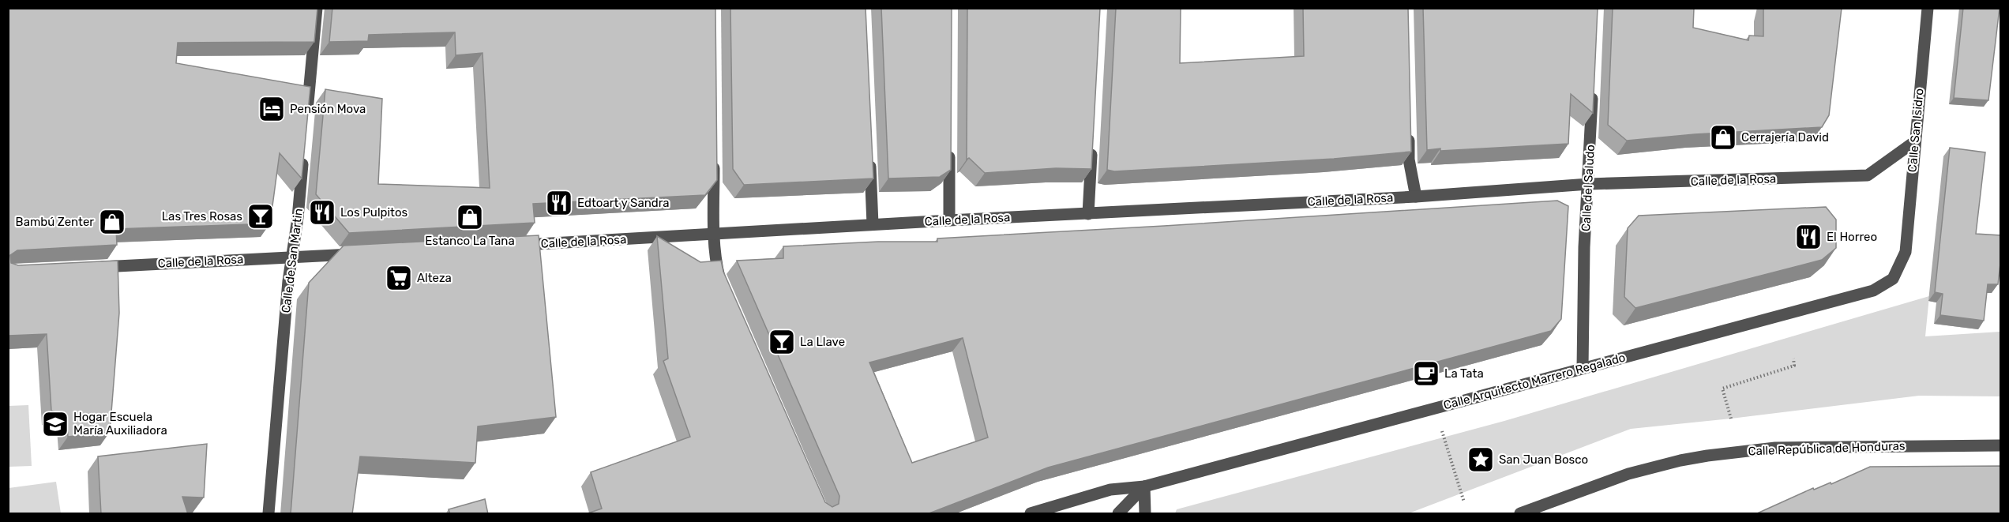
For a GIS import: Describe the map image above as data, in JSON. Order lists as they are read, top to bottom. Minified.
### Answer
{"streets":{"street":["Calle San Isidro","Calle de la Rosa","Calle del Saludo","Calle de San Martin","Calle Arquitecto Marrero Regalado","Calle República de Honduras"]},"crossings":[["Calle San Isidro","Calle de la Rosa"],["Calle San Isidro","Calle Arquitecto Marrero Regalado"],["Calle de la Rosa","Calle del Saludo"],["Calle de la Rosa","Calle de San Martin"],["Calle del Saludo","Calle Arquitecto Marrero Regalado"]],"places":{"hotel":["Pensión Mova"],"shop":["Cerrajería David","Estanco La Tana","Bambú Zenter"],"restaurant":["Edtoart y Sandra","Los Pulpitos","El Horreo"],"bar":["Las Tres Rosas","La Llave"],"supermarket":["Alteza"],"cafe":["La Tata"],"school or university":["Hogar Escuela María Auxiliadora"],"place":["San Juan Bosco"]}}
